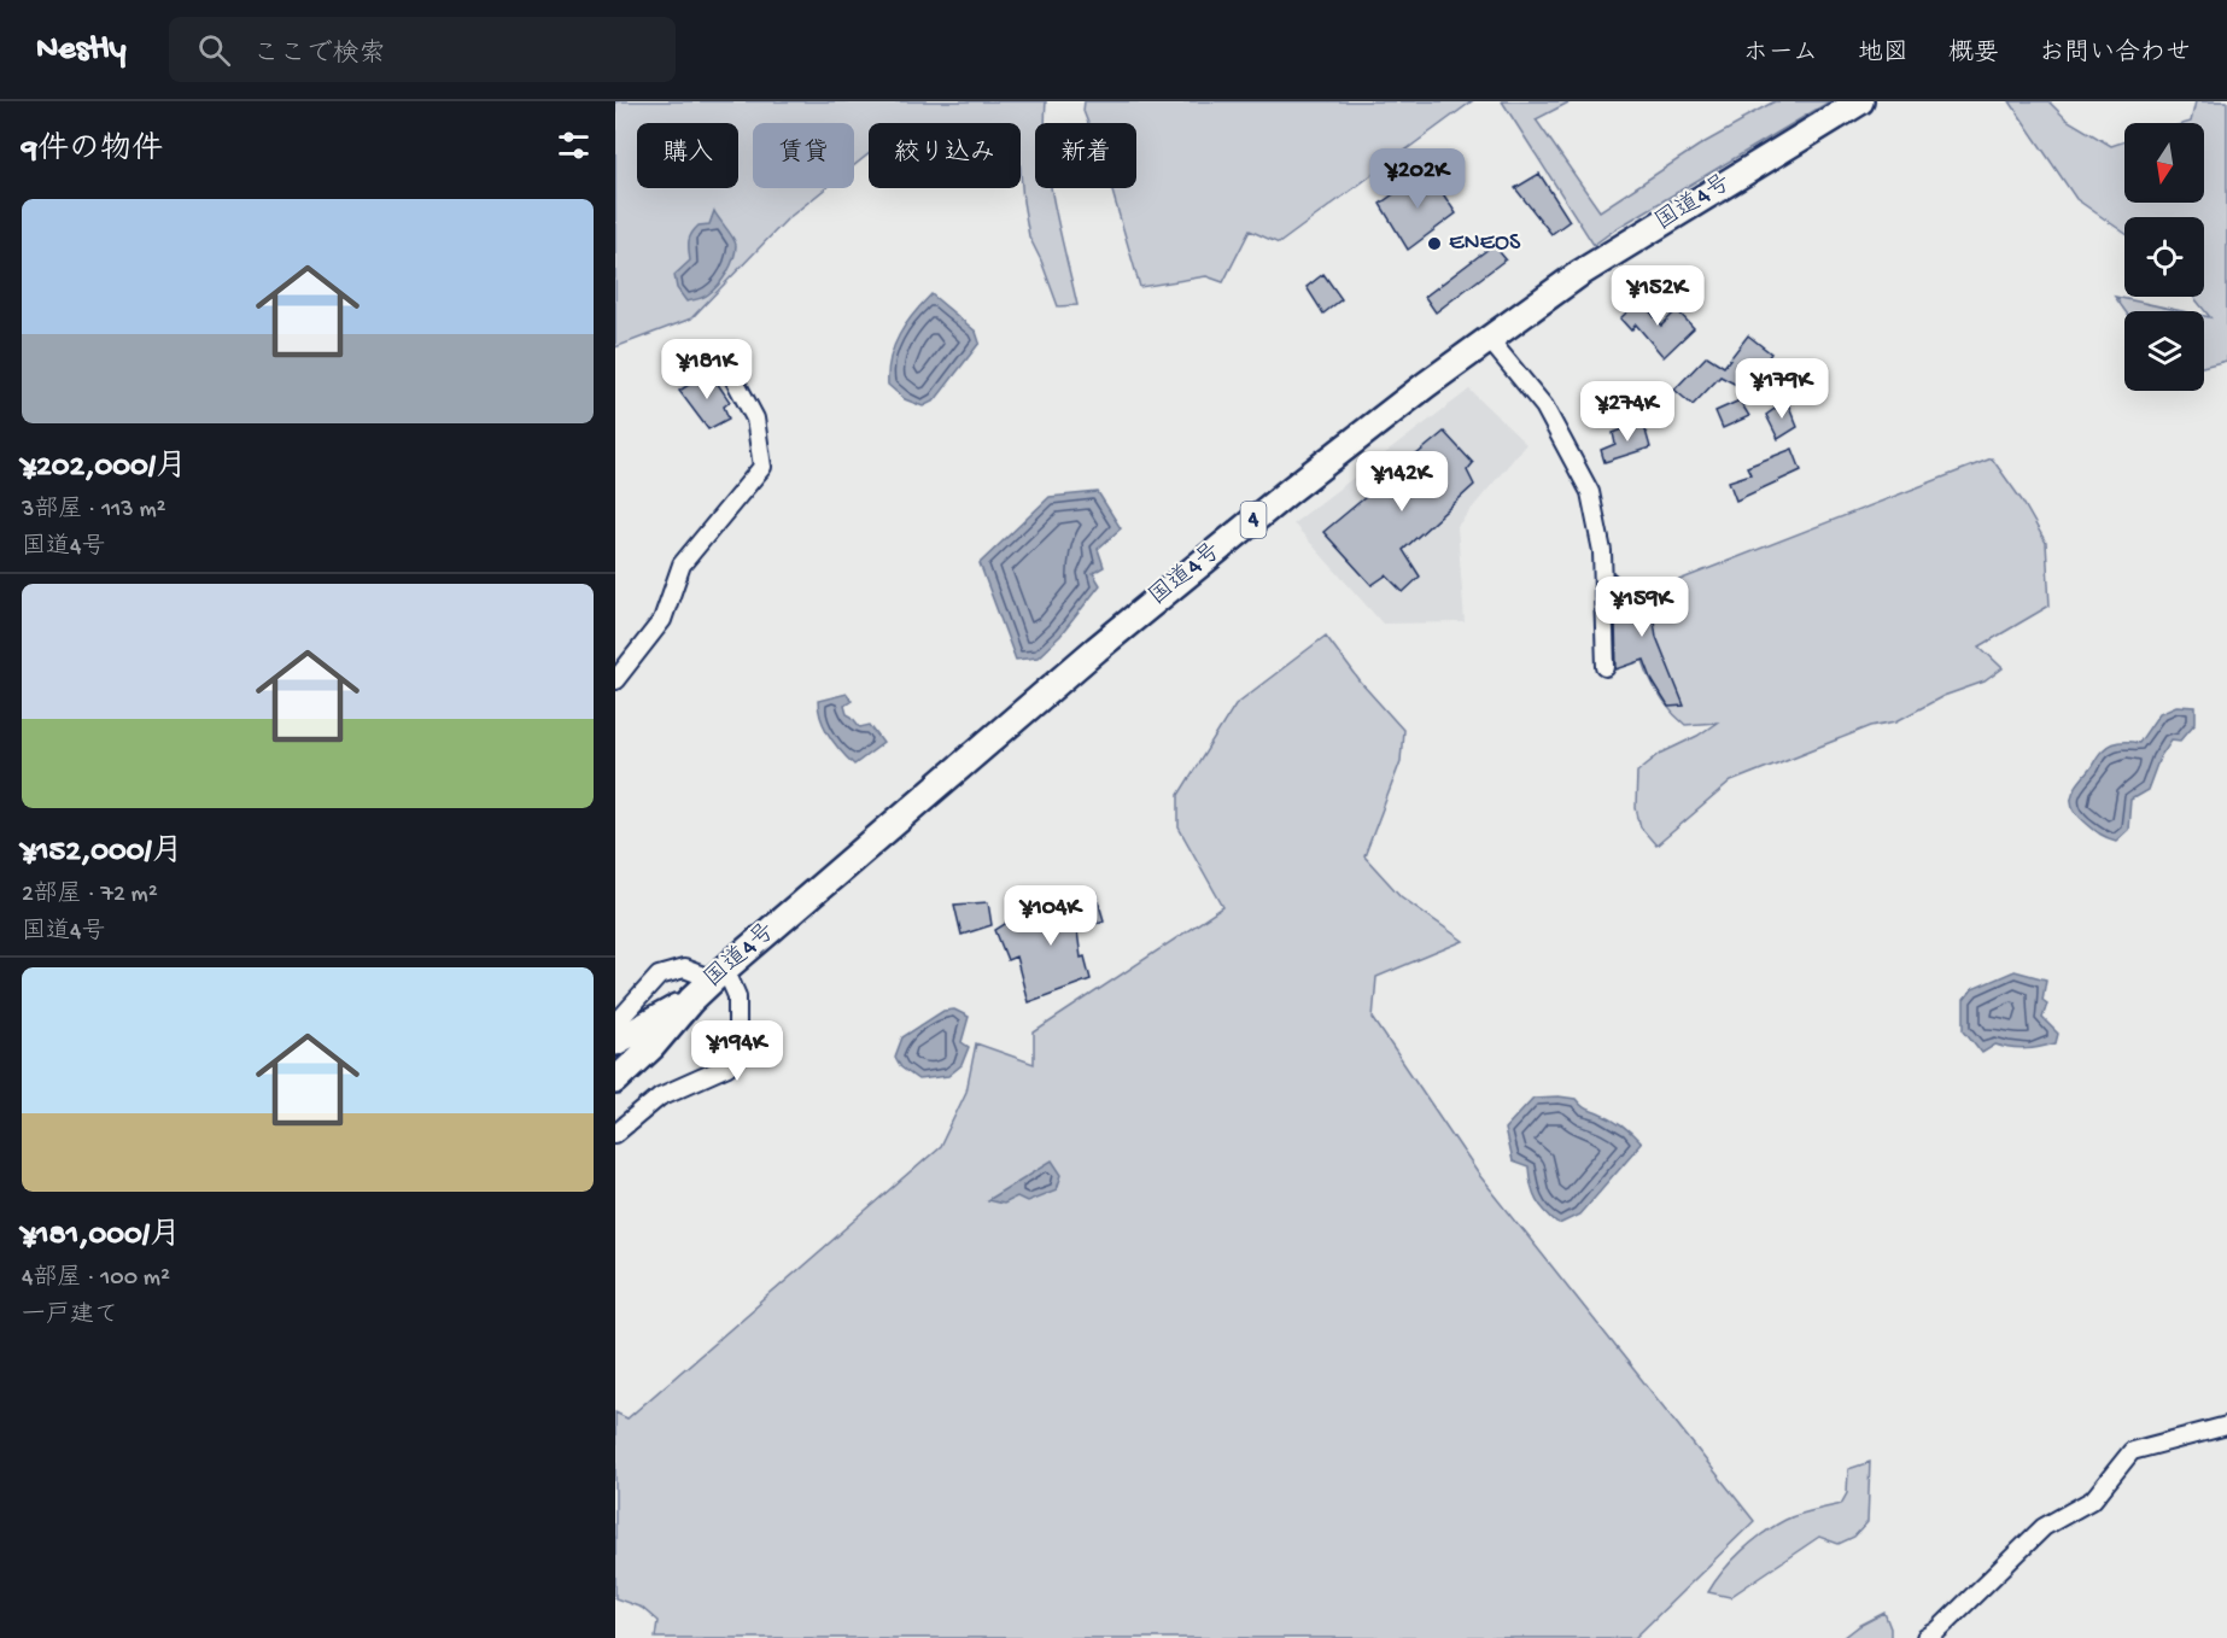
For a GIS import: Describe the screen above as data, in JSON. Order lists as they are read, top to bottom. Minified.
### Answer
{"streets":{"highway":["国道4号","4"]},"places":["ENEOS"],"north":"bottom","page":{"header":"Nestly","search":"ここで検索","nav":["ホーム","地図","概要","お問い合わせ"],"heading":"9件の物件","chip":["購入","賃貸","絞り込み","新着"],"price":["¥202K","¥152K","¥181K","¥179K","¥274K","¥142K","¥159K","¥104K","¥194K"],"list":[{"name":"¥202,000/月","note":"3部屋 · 113 m² · 国道4号"},{"name":"¥152,000/月","note":"2部屋 · 72 m² · 国道4号"},{"name":"¥181,000/月","note":"4部屋 · 100 m² · 一戸建て"}]}}
